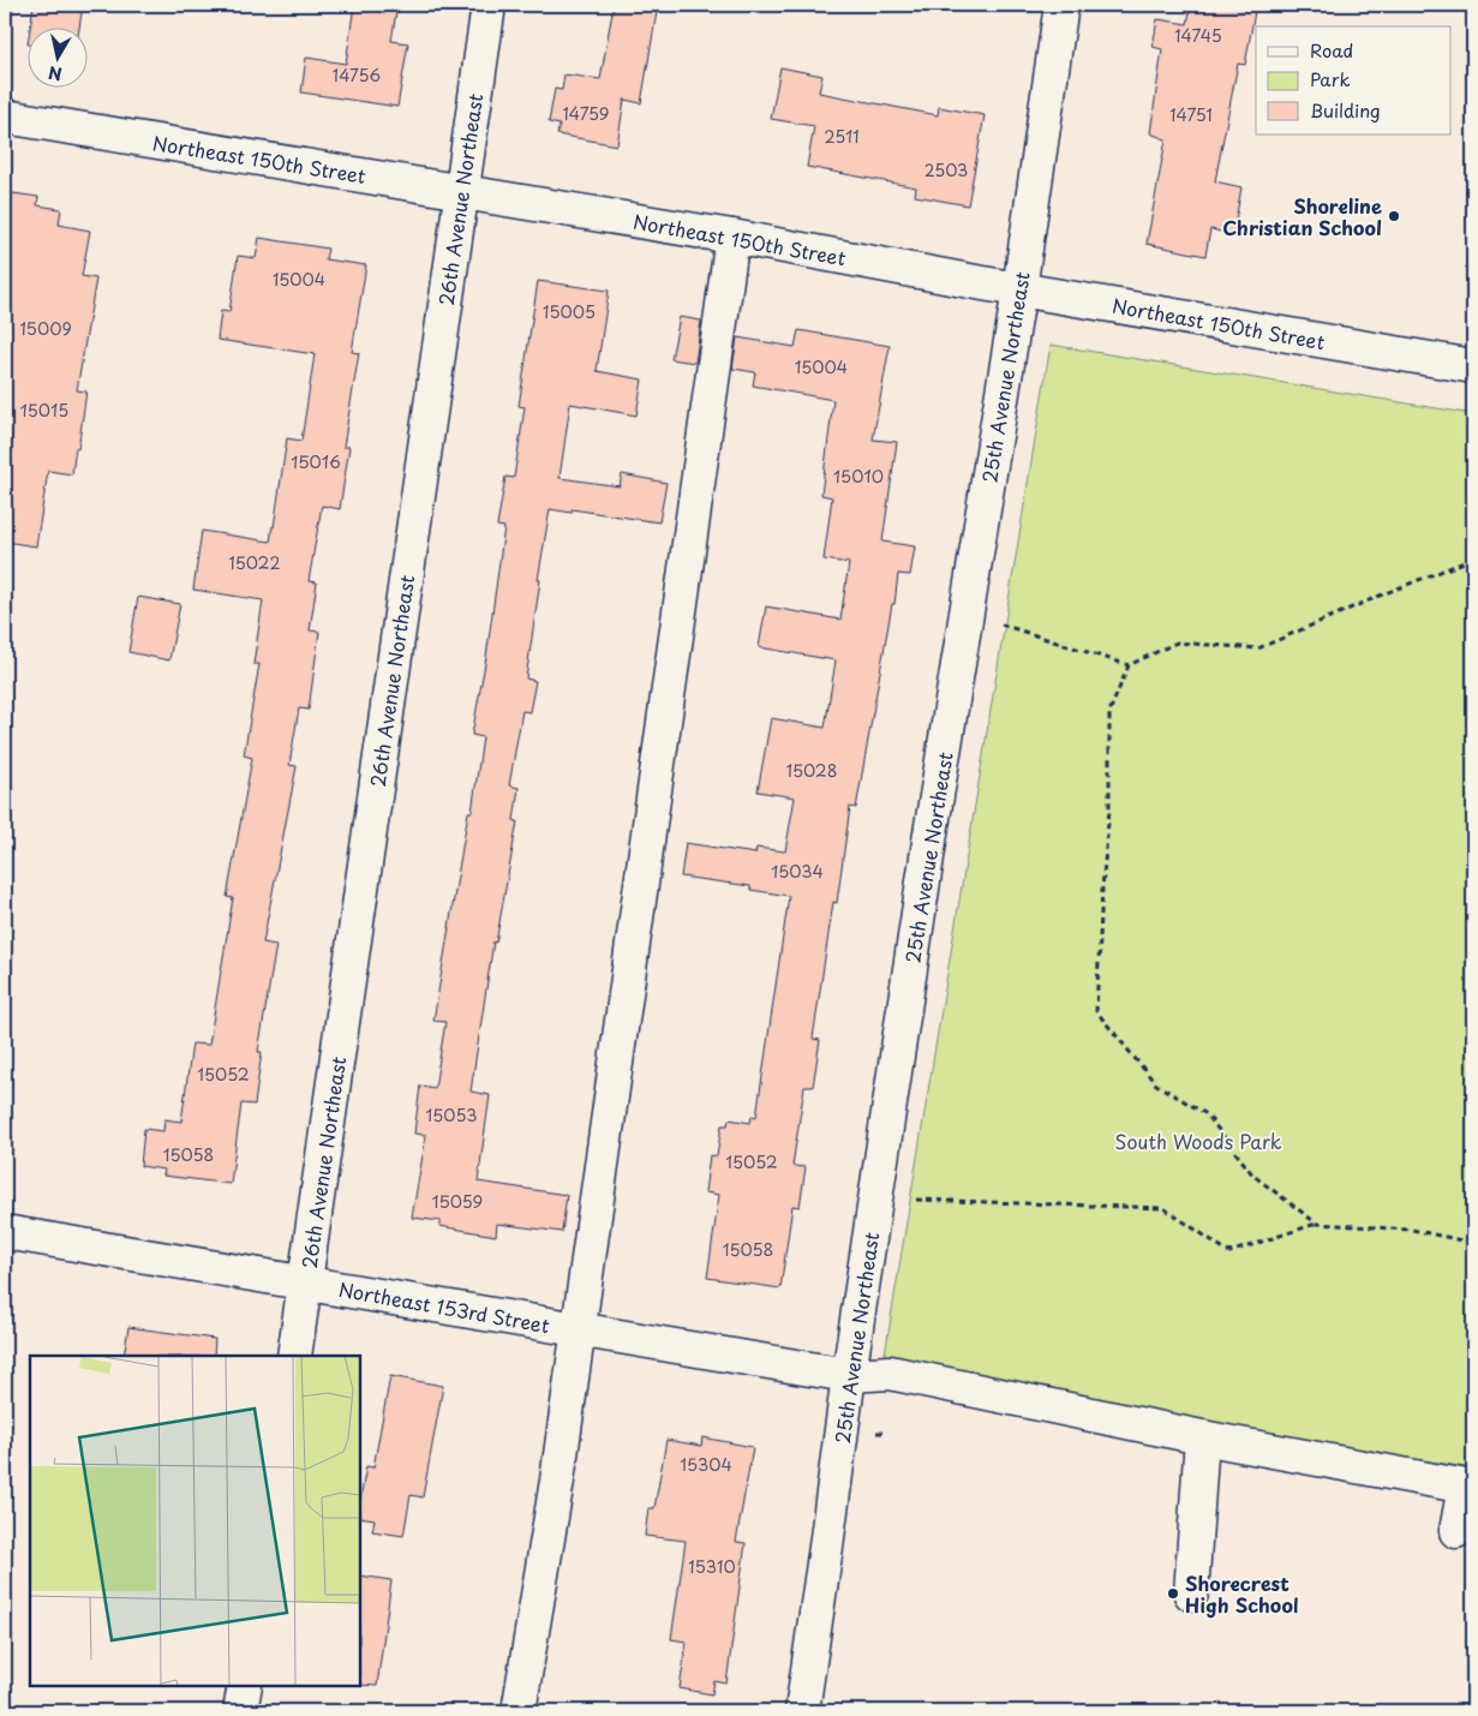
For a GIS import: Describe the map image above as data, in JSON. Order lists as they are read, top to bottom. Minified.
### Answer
{"streets":{"street":["Northeast 150th Street","26th Avenue Northeast","25th Avenue Northeast","Northeast 153rd Street"]},"crossings":[["Northeast 150th Street","26th Avenue Northeast"],["Northeast 150th Street","25th Avenue Northeast"],["26th Avenue Northeast","Northeast 153rd Street"],["25th Avenue Northeast","Northeast 153rd Street"]],"parks":["South Woods Park"],"places":["Shoreline Christian School","Shorecrest High School"],"house_numbers":["14745","14756","14759","14751","2511","2503","15004","15005","15009","15004","15015","15016","15010","15022","15028","15034","15052","15053","15058","15052","15059","15058","15304","15310"],"legend":["Road","Park","Building"],"north":"bottom"}
